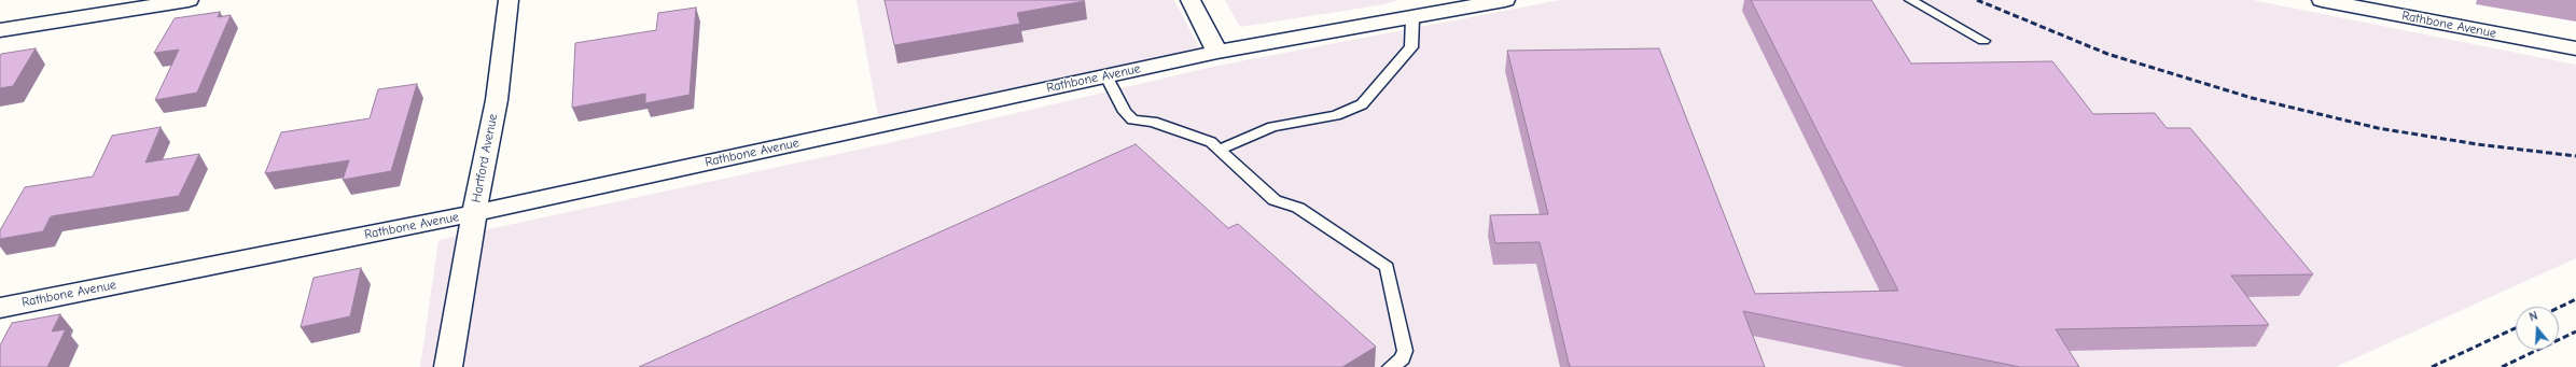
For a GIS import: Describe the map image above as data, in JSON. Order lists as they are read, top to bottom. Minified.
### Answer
{"streets":{"street":["Rathbone Avenue","Hartford Avenue"]},"crossings":[["Rathbone Avenue","Hartford Avenue"]],"north":"top"}
